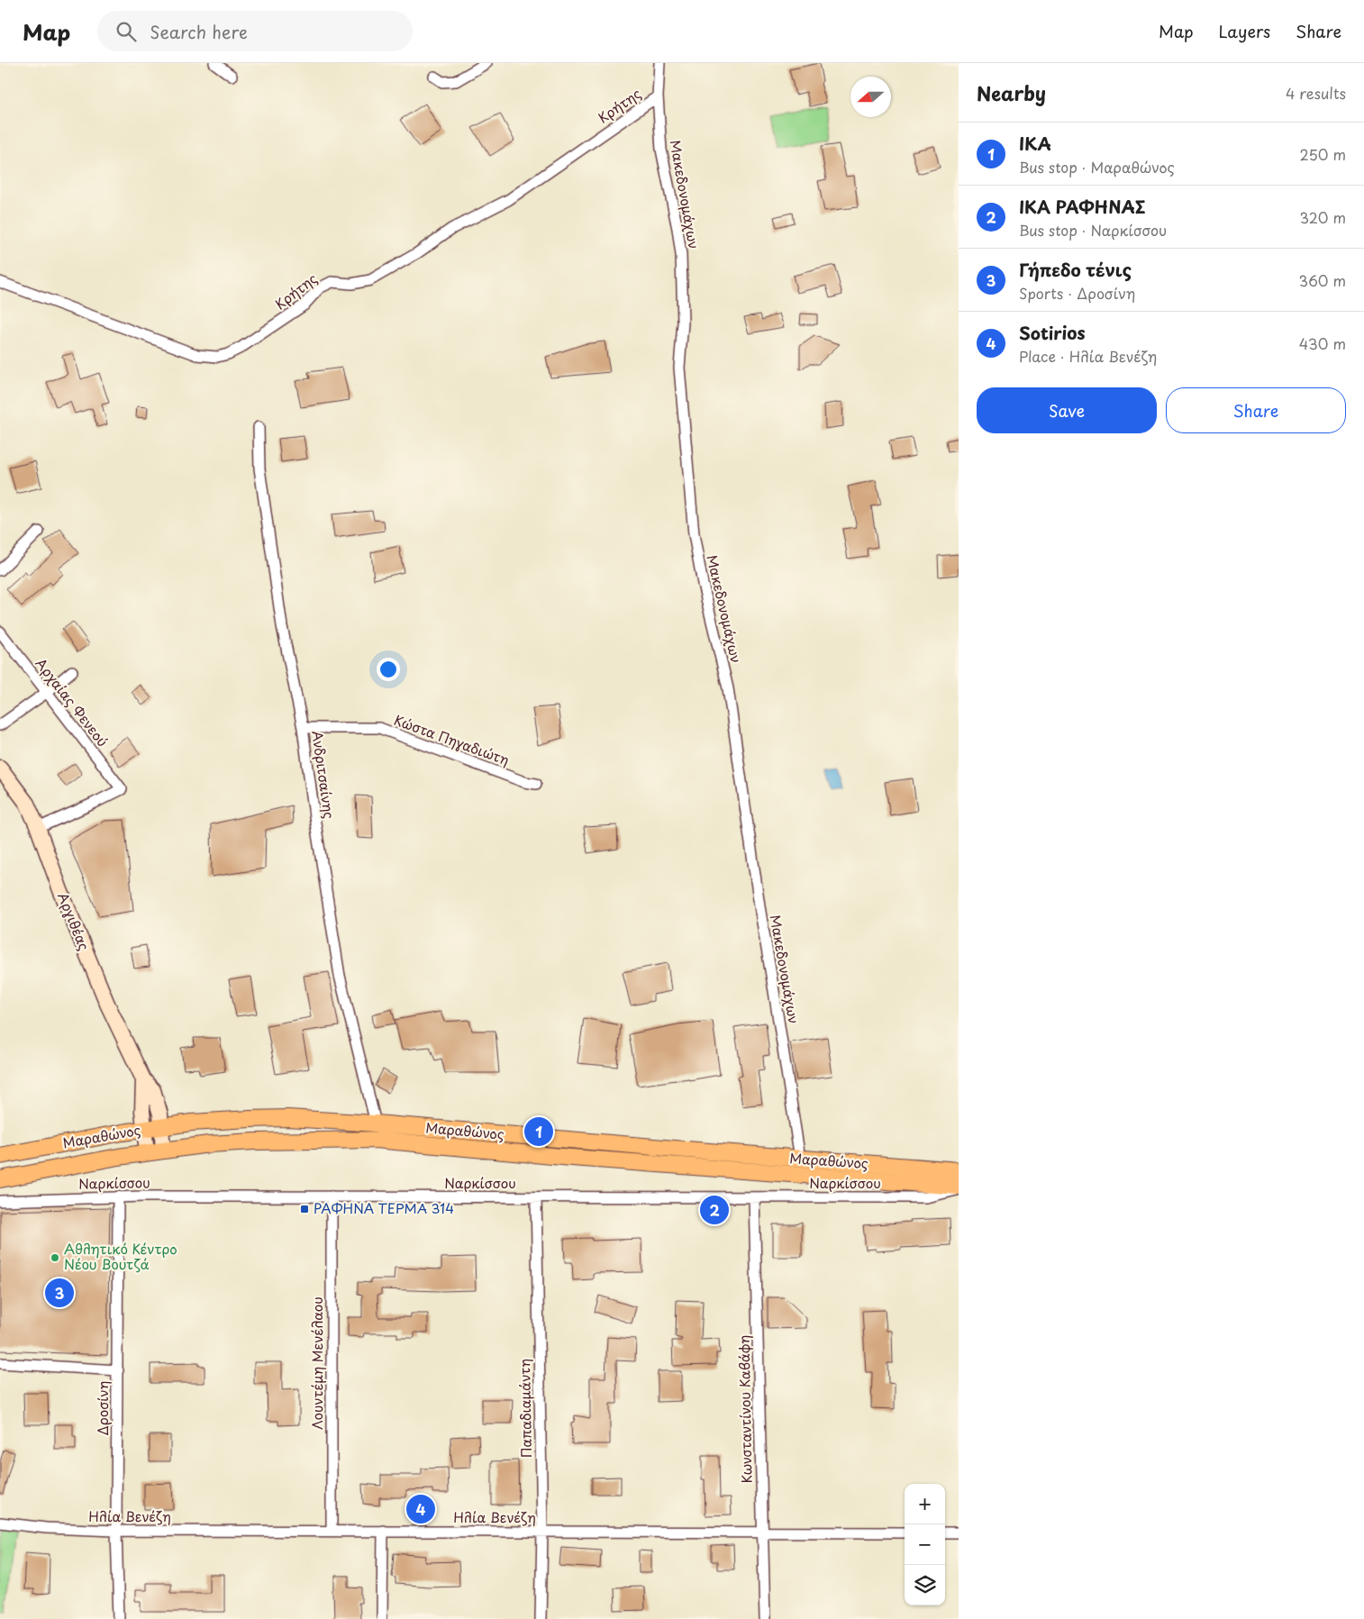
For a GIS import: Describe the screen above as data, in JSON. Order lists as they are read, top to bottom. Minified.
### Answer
{"streets":{"main road":["Μαραθώνος"],"street":["Κρήτης","Μακεδονομάχων","Αρχαίας Φενεού","Κώστα Πηγαδιώτη","Ανδριτσαίνης","Αργιθέας","Ναρκίσσου","Λουντέμη Μενέλαου","Δροσίνη","Παπαδιαμάντη","Κωνσταντίνου Καβάφη","Ηλία Βενέζη"]},"crossings":[["Κρήτης","Μακεδονομάχων"],["Μακεδονομάχων","Μαραθώνος"],["Αρχαίας Φενεού","Αργιθέας"],["Κώστα Πηγαδιώτη","Ανδριτσαίνης"],["Ανδριτσαίνης","Μαραθώνος"],["Αργιθέας","Μαραθώνος"],["Μαραθώνος","Ναρκίσσου"],["Ναρκίσσου","Λουντέμη Μενέλαου"],["Ναρκίσσου","Δροσίνη"],["Ναρκίσσου","Παπαδιαμάντη"],["Ναρκίσσου","Κωνσταντίνου Καβάφη"],["Λουντέμη Μενέλαου","Ηλία Βενέζη"],["Δροσίνη","Ηλία Βενέζη"],["Παπαδιαμάντη","Ηλία Βενέζη"],["Κωνσταντίνου Καβάφη","Ηλία Βενέζη"]],"places":{"transit":["ΡΑΦΗΝΑ ΤΕΡΜΑ 314"],"other":["Αθλητικό Κέντρο Νέου Βουτζά"]},"north":"left","page":{"header":"Map","search":"Search here","nav":["Map","Layers","Share"],"heading":["Nearby","4 results"],"list":[{"mark":"1","name":"ΙΚΑ","note":"Bus stop · Μαραθώνος","value":"250 m"},{"mark":"2","name":"ΙΚΑ ΡΑΦΗΝΑΣ","note":"Bus stop · Ναρκίσσου","value":"320 m"},{"mark":"3","name":"Γήπεδο τένις","note":"Sports · Δροσίνη","value":"360 m"},{"mark":"4","name":"Sotirios","note":"Place · Ηλία Βενέζη","value":"430 m"}],"buttons":["Save","Share"],"pins":["1","2","3","4"],"map_buttons":["+","−"]}}
